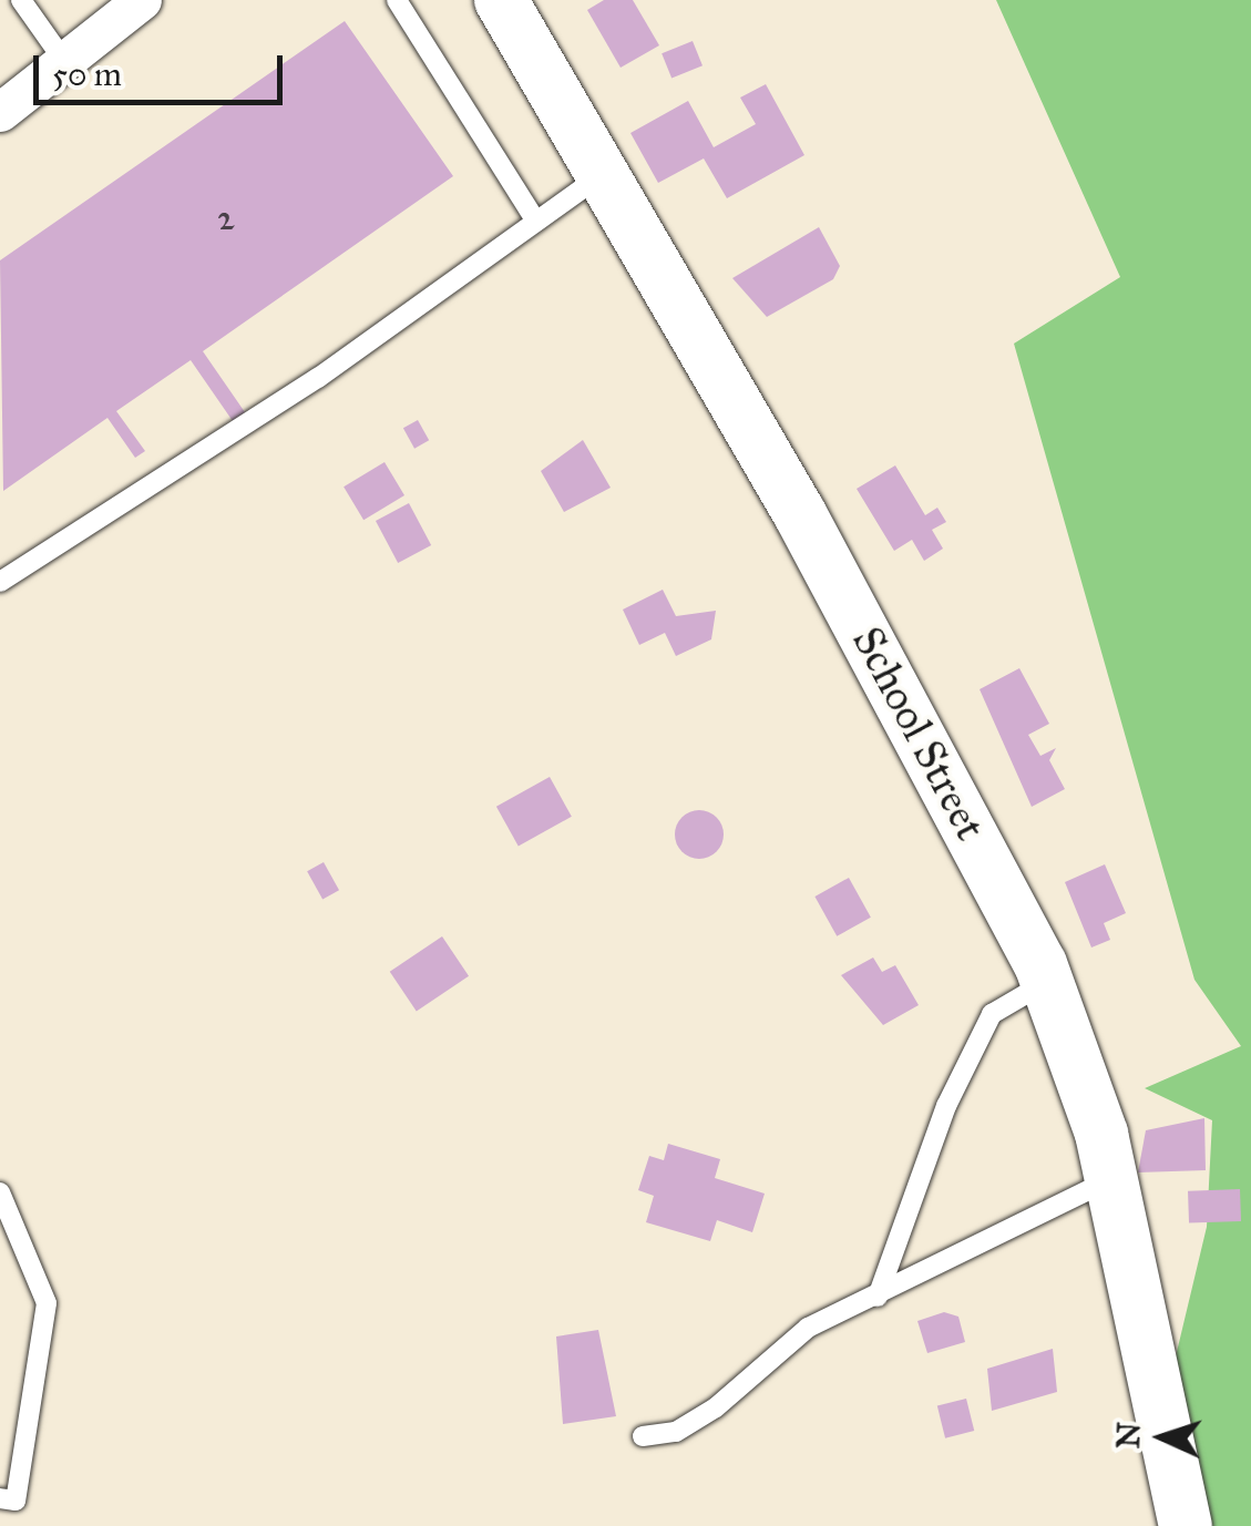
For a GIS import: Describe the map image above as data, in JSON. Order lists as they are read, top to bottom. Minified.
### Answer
{"streets":{"street":["School Street"]},"house_numbers":["2"],"scale_bar":"50 m","north":"left"}
